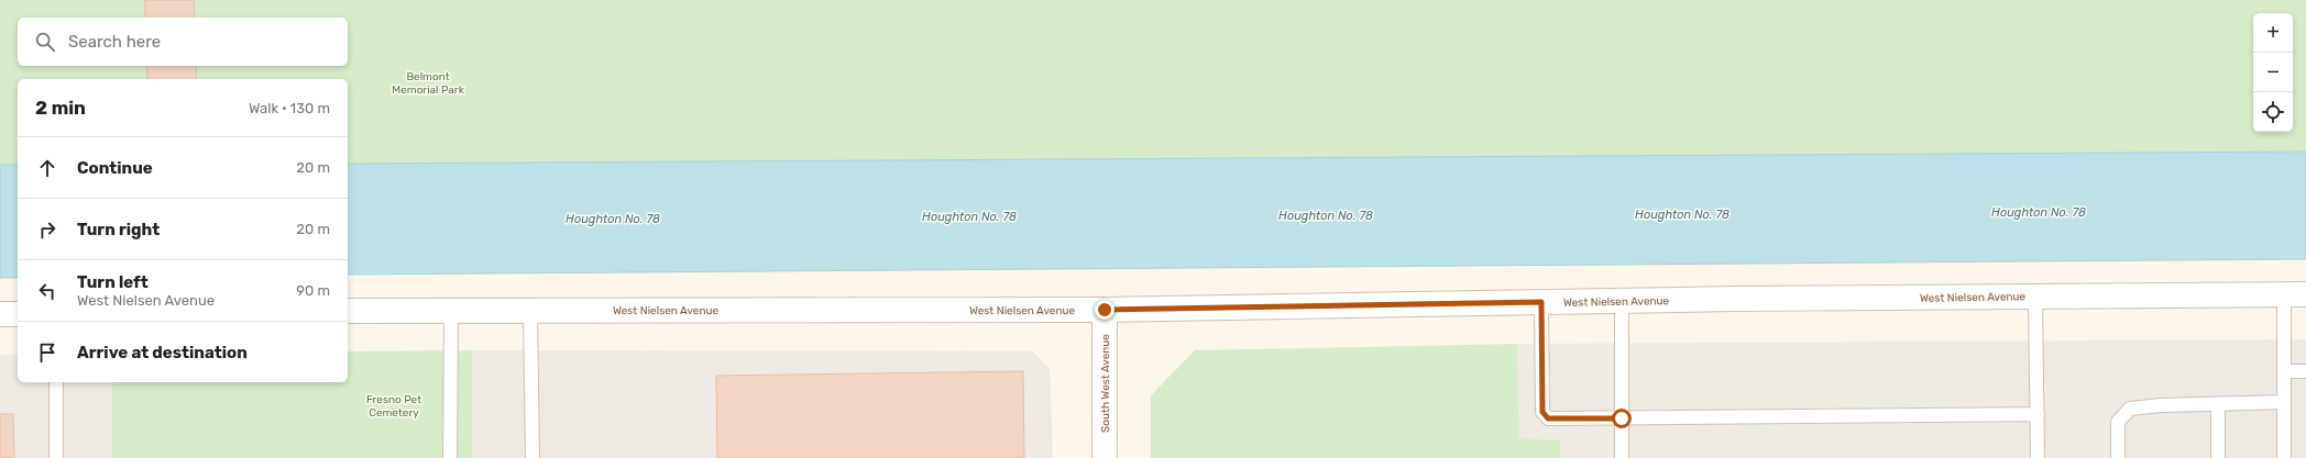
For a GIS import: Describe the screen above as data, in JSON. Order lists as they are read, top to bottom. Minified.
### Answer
{"streets":{"street":["West Nielsen Avenue","South West Avenue"]},"crossings":[["West Nielsen Avenue","South West Avenue"]],"water":["Houghton No. 78"],"parks":["Belmont Memorial Park","Fresno Pet Cemetery"],"page":{"map_buttons":["+","−"],"search":"Search here","heading":["2 min","Walk · 130 m"],"list":[["Continue","20 m"],["Turn right","20 m"],["Turn left","West Nielsen Avenue","90 m"],"Arrive at destination"]}}
